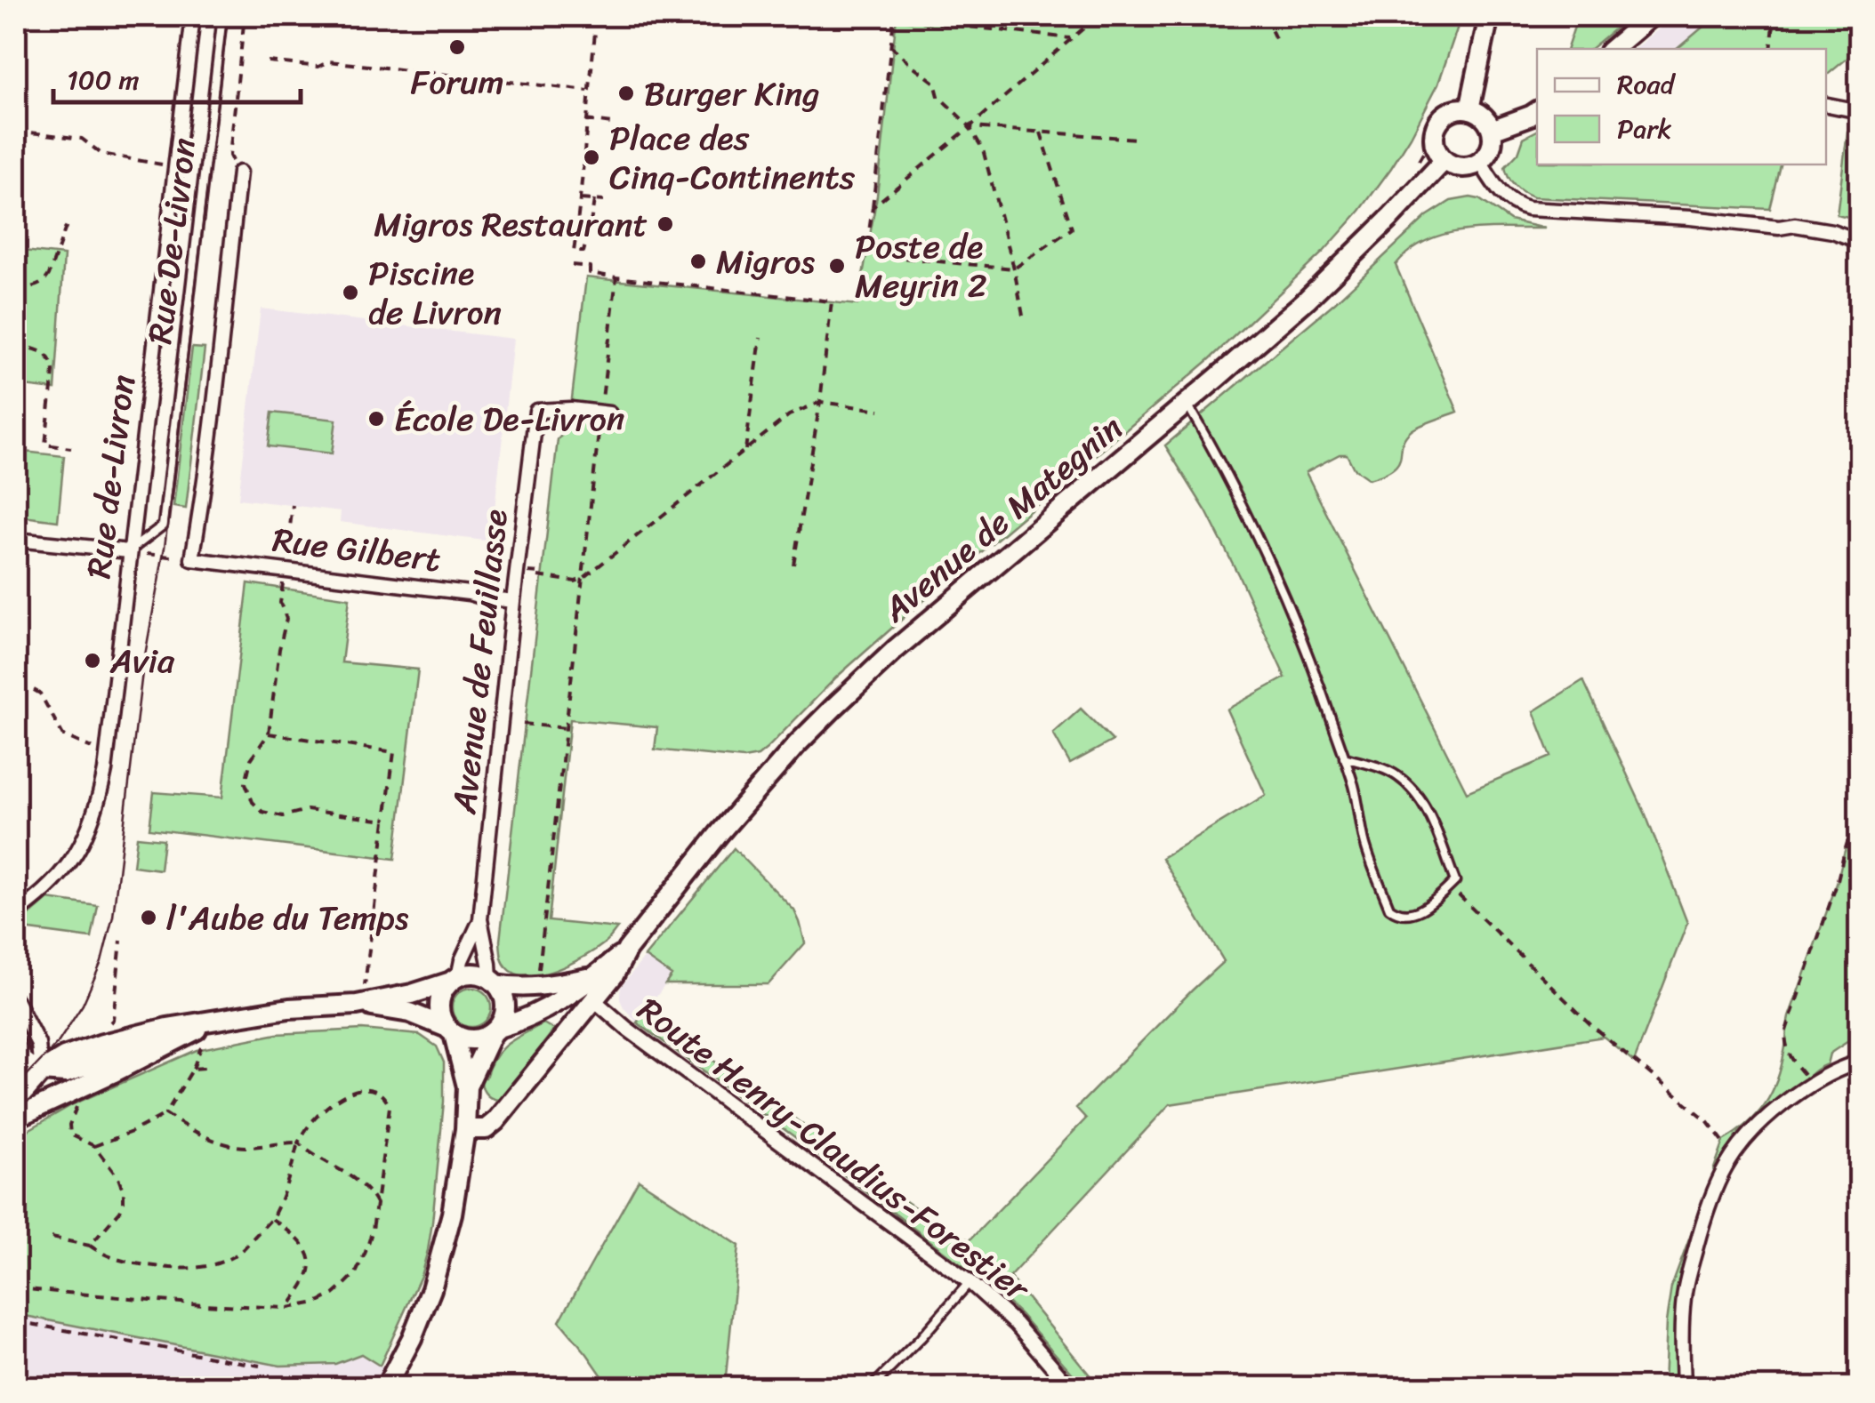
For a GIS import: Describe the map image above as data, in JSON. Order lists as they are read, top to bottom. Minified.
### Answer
{"streets":{"main road":["Avenue de Mategnin"],"street":["Rue de-Livron","Rue Gilbert","Avenue de Feuillasse","Route Henry-Claudius-Forestier"],"lane":["Rue De-Livron"]},"crossings":[["Rue De-Livron","Rue de-Livron"],["Rue de-Livron","Rue Gilbert"],["Avenue de Mategnin","Avenue de Feuillasse"],["Avenue de Mategnin","Route Henry-Claudius-Forestier"],["Rue Gilbert","Avenue de Feuillasse"]],"places":["Forum","Burger King","Place des Cinq-Continents","Migros Restaurant","Migros","Poste de Meyrin 2","Piscine de Livron","École De-Livron","Avia","l'Aube du Temps"],"legend":["Road","Park"],"scale_bar":"100 m"}
